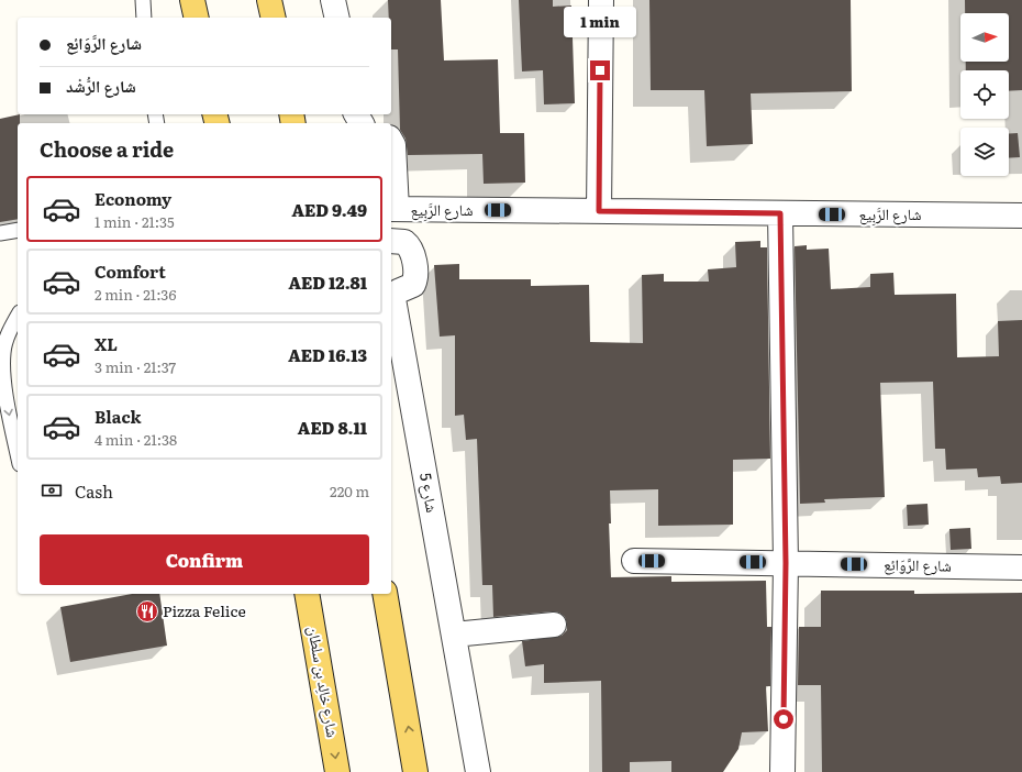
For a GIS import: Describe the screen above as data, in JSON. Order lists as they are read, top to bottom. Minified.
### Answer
{"streets":{"main road":["شارع خالِد بن سلطان"],"street":["شارع الرَّبِيع","شارع 5","شارع الرَّوَائِع"]},"places":{"restaurant":["Pizza Felice"]},"north":"right","page":{"bubble":"1 min","banner":["شارع الرَّوَائِع","شارع الرُّشْد"],"heading":"Choose a ride","list":[{"name":"Economy","note":"1 min · 21:35","value":"AED 9.49"},{"name":"Comfort","note":"2 min · 21:36","value":"AED 12.81"},{"name":"XL","note":"3 min · 21:37","value":"AED 16.13"},{"name":"Black","note":"4 min · 21:38","value":"AED 8.11"}],"pay":["Cash","220 m"],"buttons":"Confirm"}}
